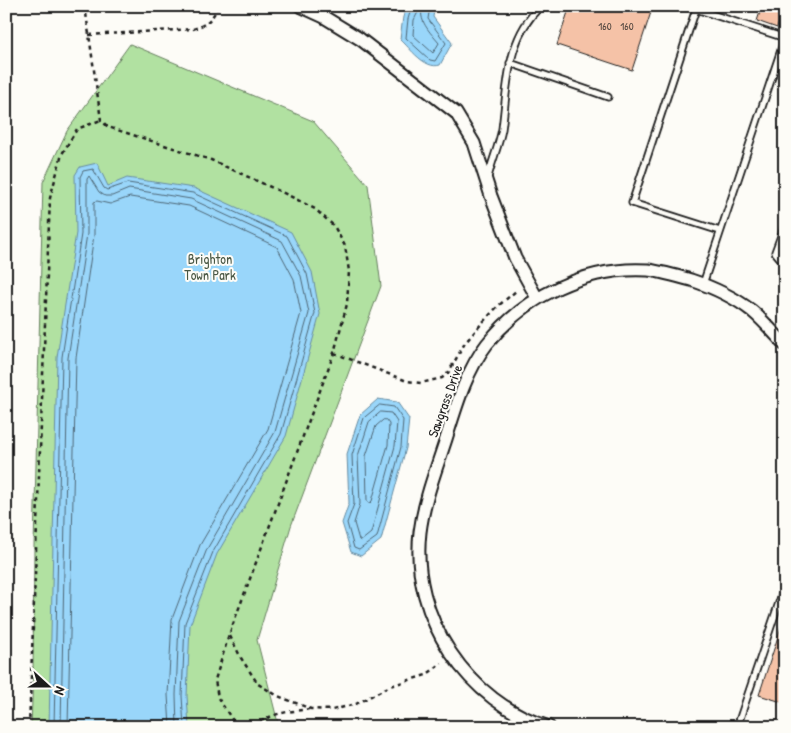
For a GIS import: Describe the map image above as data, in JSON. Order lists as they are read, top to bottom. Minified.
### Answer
{"streets":{"street":["Sawgrass Drive"]},"parks":["Brighton Town Park"],"house_numbers":["160","160"],"north":"right"}
